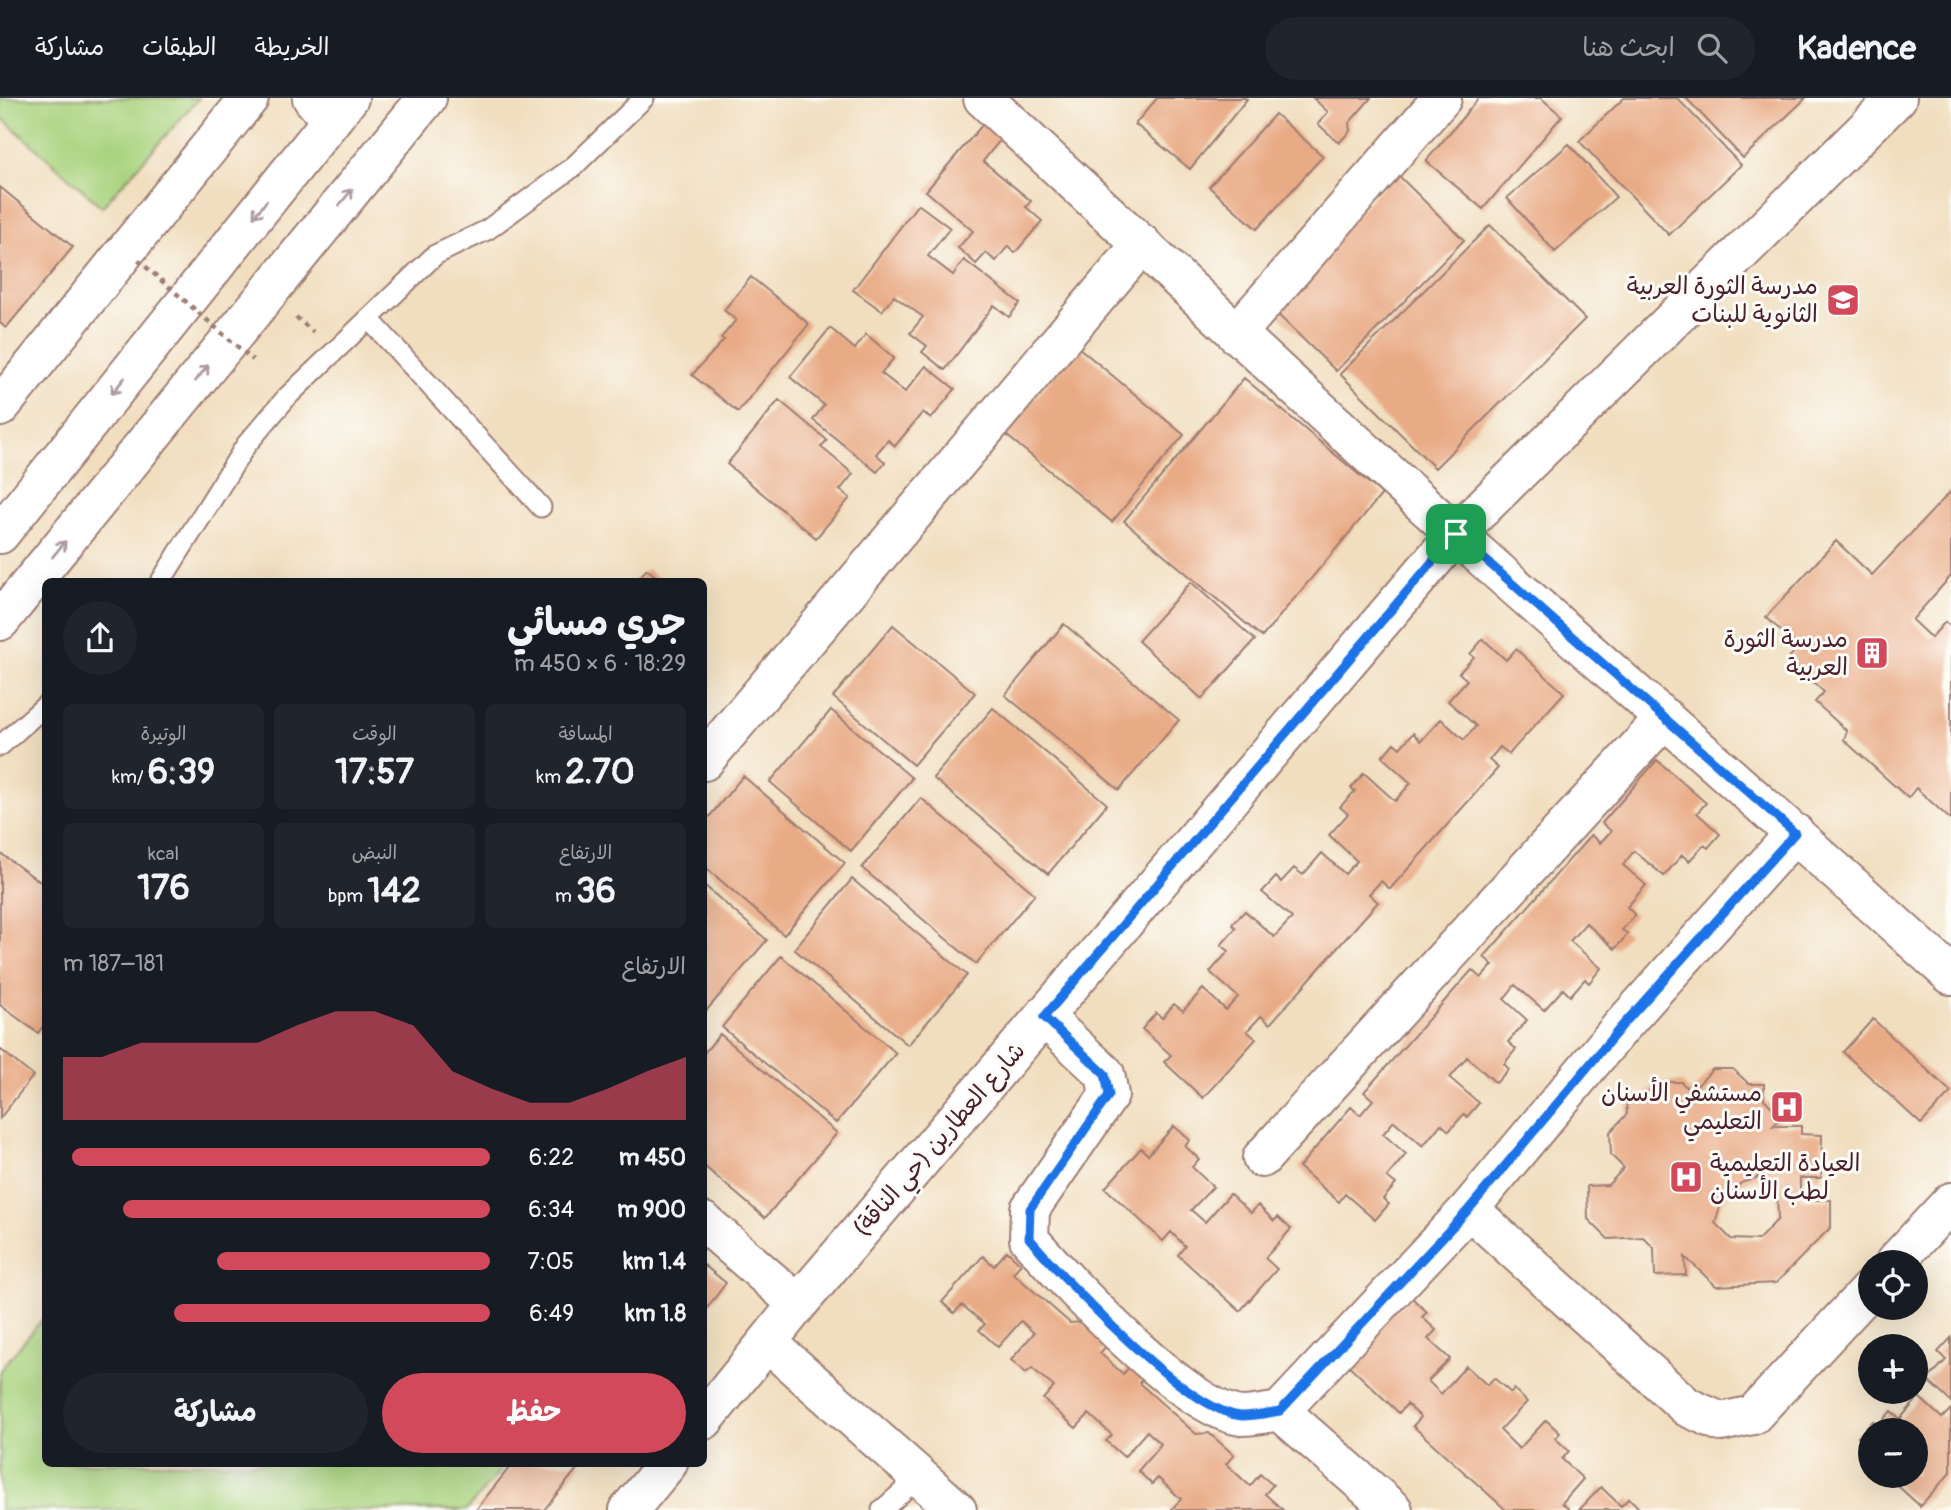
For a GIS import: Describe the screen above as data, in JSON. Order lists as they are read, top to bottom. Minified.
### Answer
{"streets":{"main road":["شارع العطارين (حي الناقة)"]},"places":{"school or university":["مدرسة الثورة العربية الثانوية للبنات"],"building":["مدرسة الثورة العربية"],"hospital":["مستشفي الأسنان التعليمي","العيادة التعليمية لطب الأسنان"]},"page":{"header":"Kadence","search":"ابحث هنا","nav":["الخريطة","الطبقات","مشاركة"],"heading":["جري مسائي","18:29 · 6 × 450 m"],"stats":[["المسافة","2.70 km"],["الوقت","17:57"],["الوتيرة","6:39 /km"],["الارتفاع","36 m"],["النبض","142 bpm"],["kcal","176"]],"chart":["الارتفاع","181–187 m"],"list":[{"name":"450 m","note":"6:22"},{"name":"900 m","note":"6:34"},{"name":"1.4 km","note":"7:05"},{"name":"1.8 km","note":"6:49"}],"map_buttons":["+","−"],"buttons":["حفظ","مشاركة"]}}
